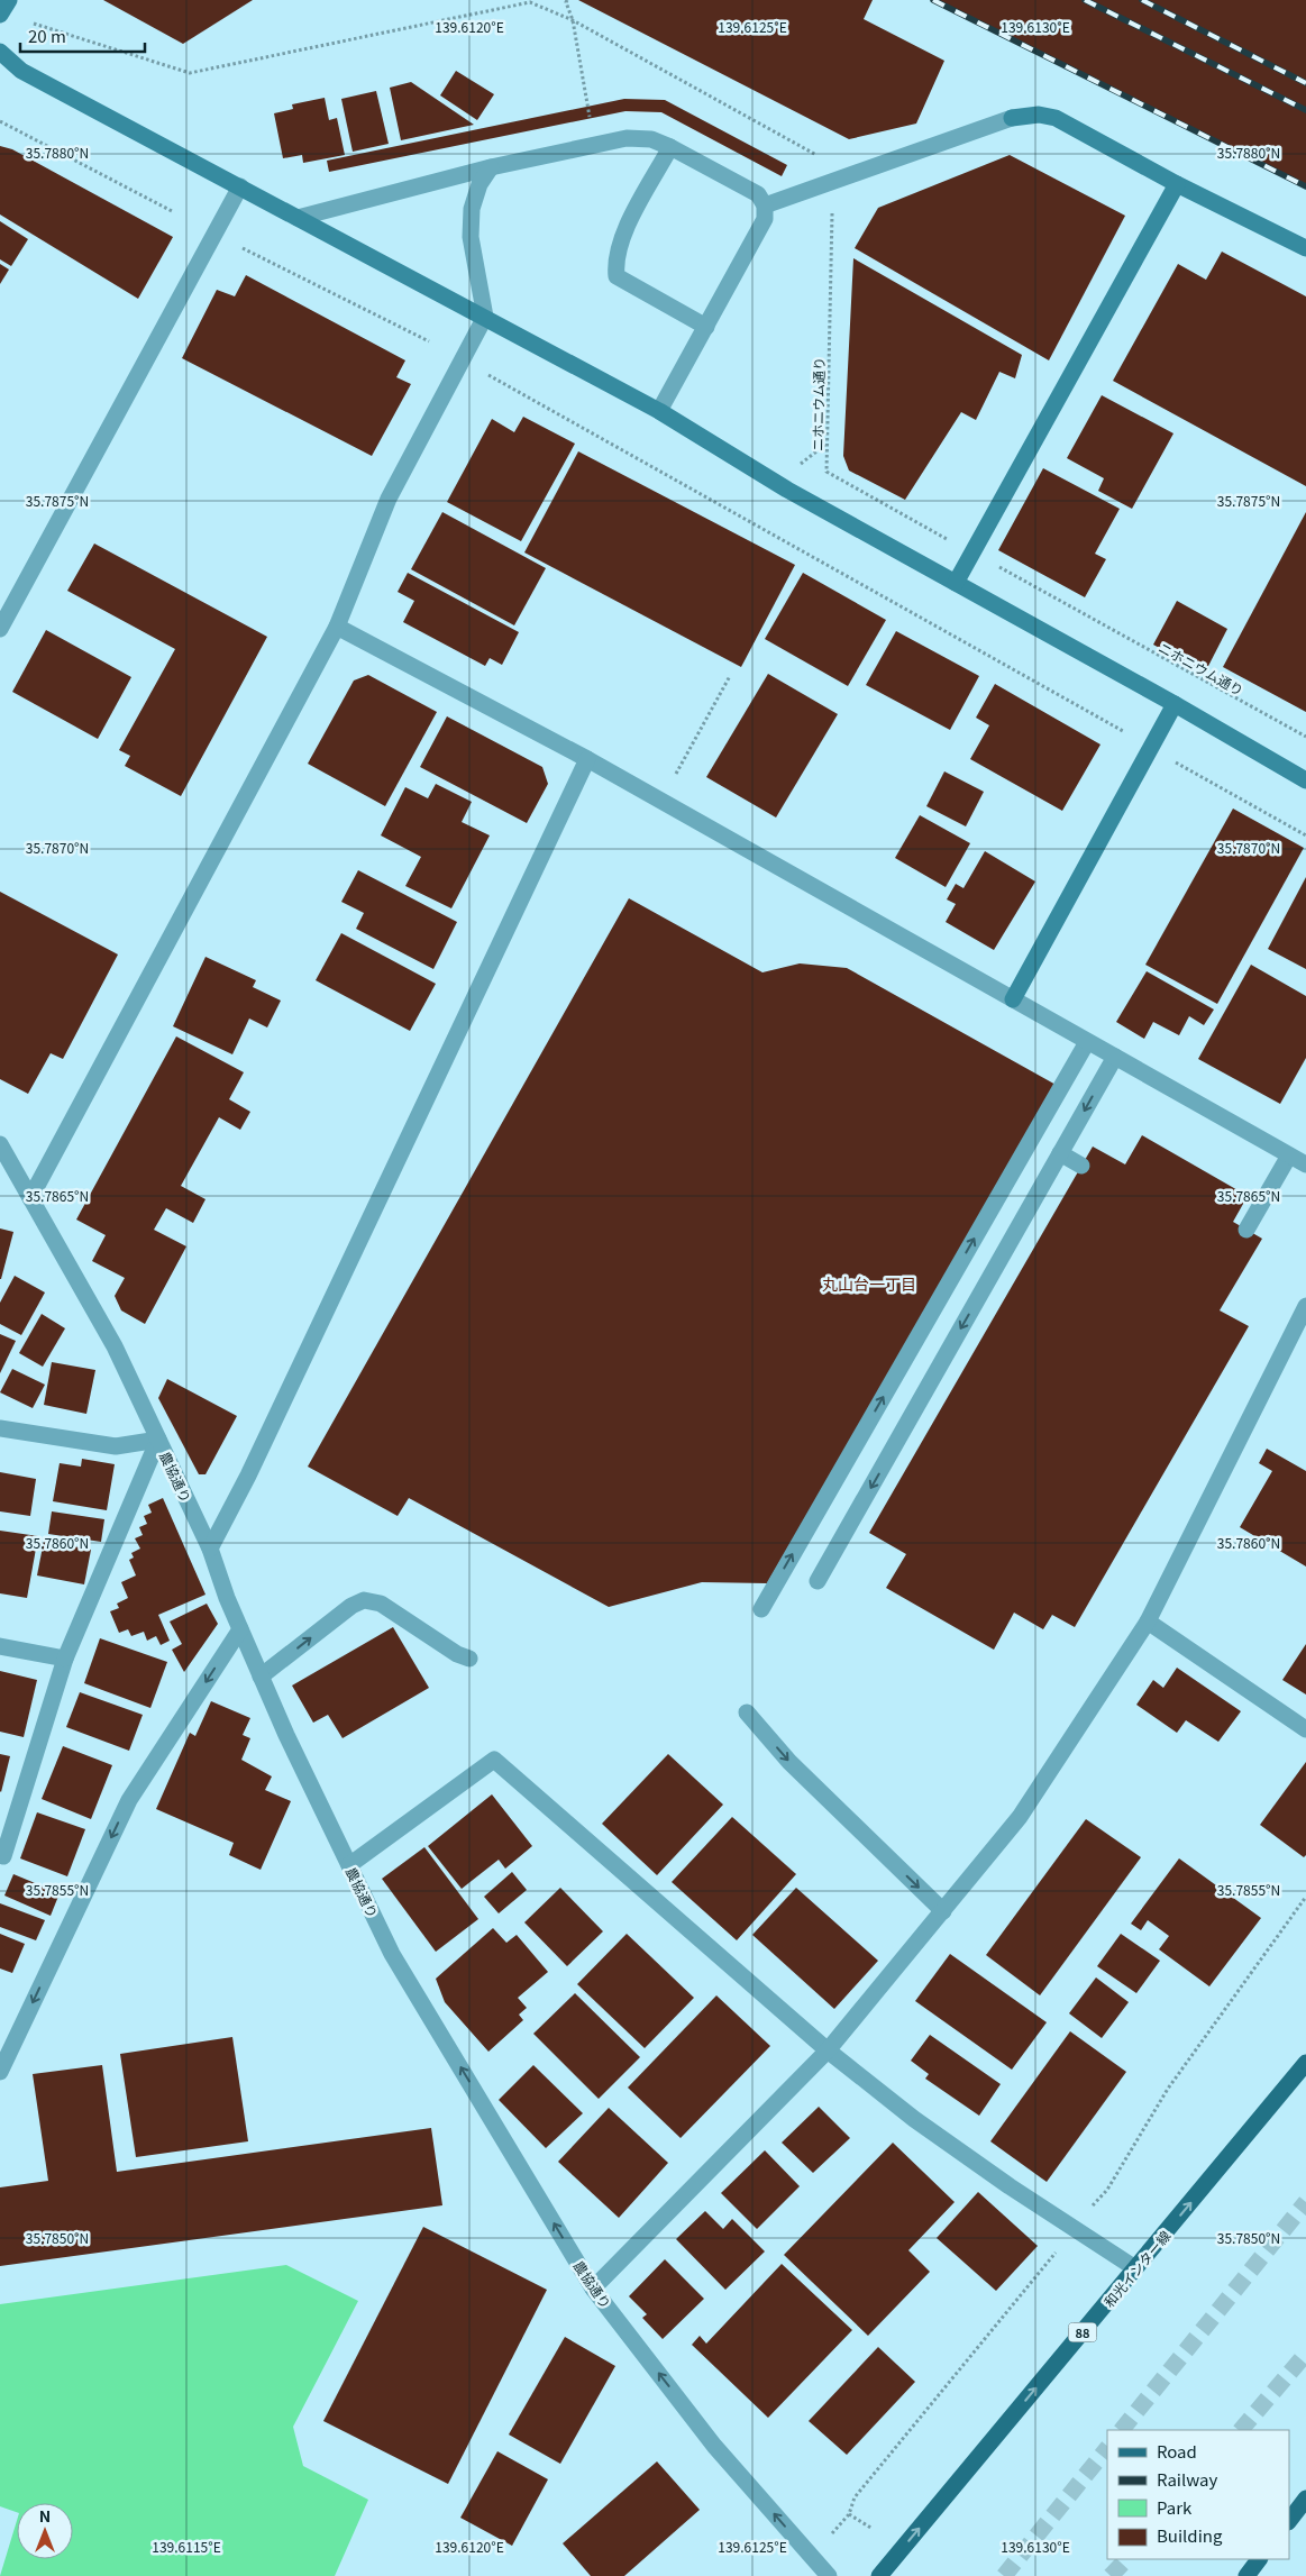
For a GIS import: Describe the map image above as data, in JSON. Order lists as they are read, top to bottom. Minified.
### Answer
{"streets":{"main road":["和光インター線","88"],"street":["農協通り"],"path":["ニホニウム通り"]},"crossings":[["和光インター線","88"]],"one_way":["農協通り","和光インター線"],"districts":["丸山台一丁目"],"legend":["Road","Railway","Park","Building"],"scale_bar":"20 m","north":"top","coordinates":["139.6120°E","139.6125°E","139.6130°E","35.7880°N","35.7875°N","35.7870°N","35.7865°N","35.7860°N","35.7855°N","35.7850°N","139.6115°E"]}
